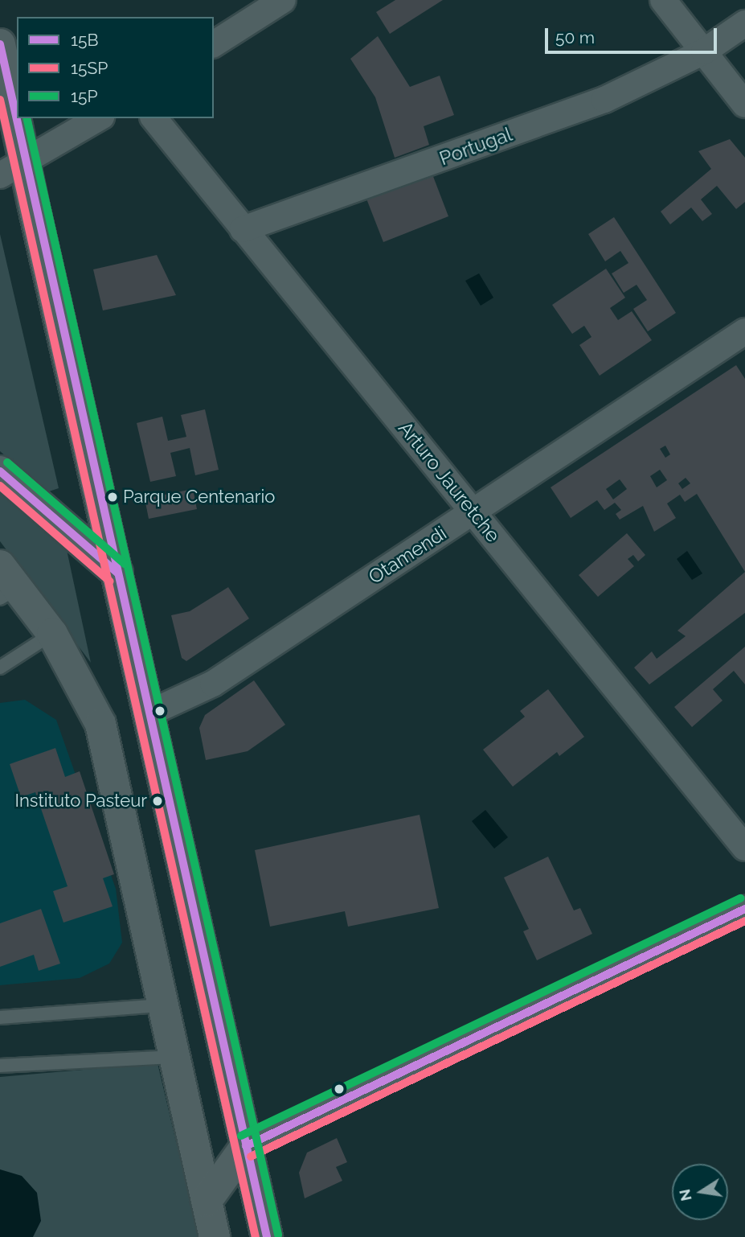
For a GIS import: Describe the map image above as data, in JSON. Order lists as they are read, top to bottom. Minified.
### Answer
{"streets":{"street":["Portugal","Arturo Jauretche","Otamendi"]},"crossings":[["Portugal","Arturo Jauretche"],["Arturo Jauretche","Otamendi"]],"places":["Parque Centenario","Instituto Pasteur"],"lines":["transit line 15B","transit line 15SP","transit line 15P"],"legend":["15B","15SP","15P"],"scale_bar":"50 m","north":"left"}
